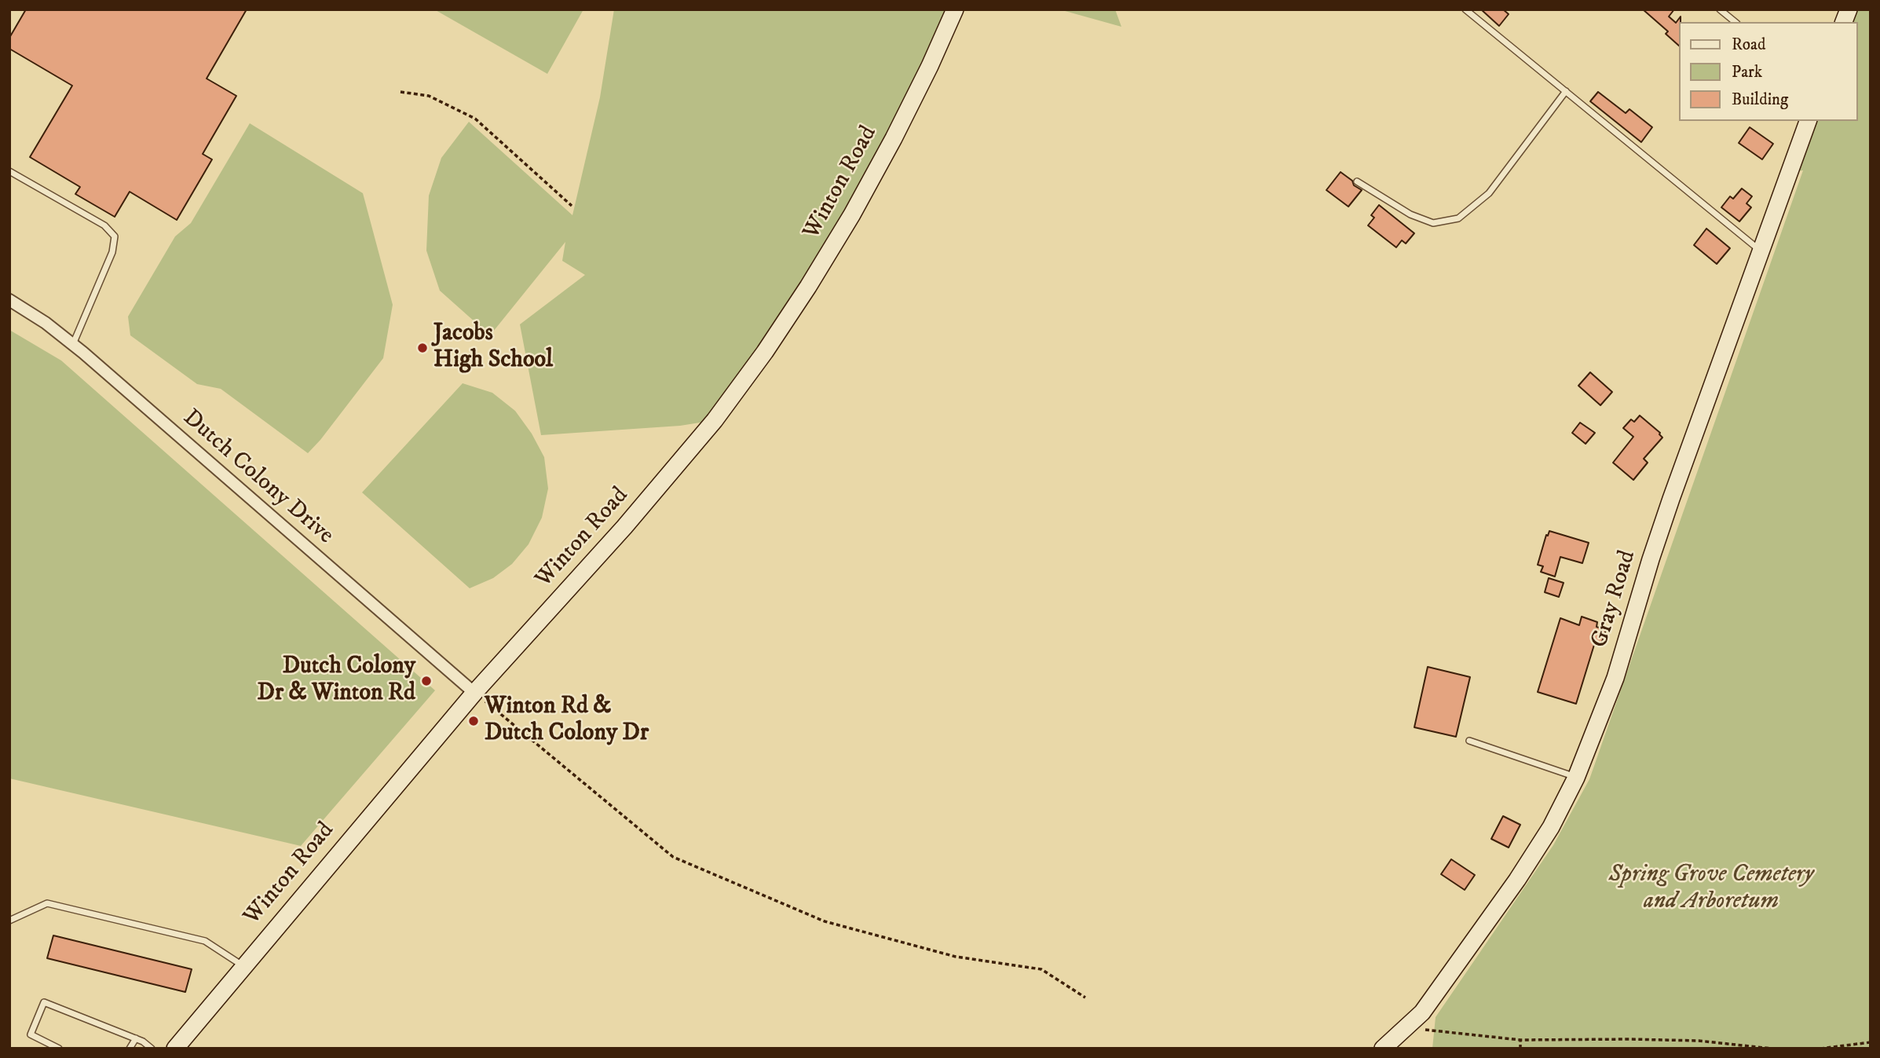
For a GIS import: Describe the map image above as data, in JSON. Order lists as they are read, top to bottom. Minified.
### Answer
{"streets":{"main road":["Winton Road","Gray Road"],"street":["Dutch Colony Drive"]},"crossings":[["Winton Road","Dutch Colony Drive"]],"parks":["Spring Grove Cemetery and Arboretum"],"places":["Jacobs High School","Dutch Colony Dr & Winton Rd","Winton Rd & Dutch Colony Dr"],"legend":["Road","Park","Building"]}
